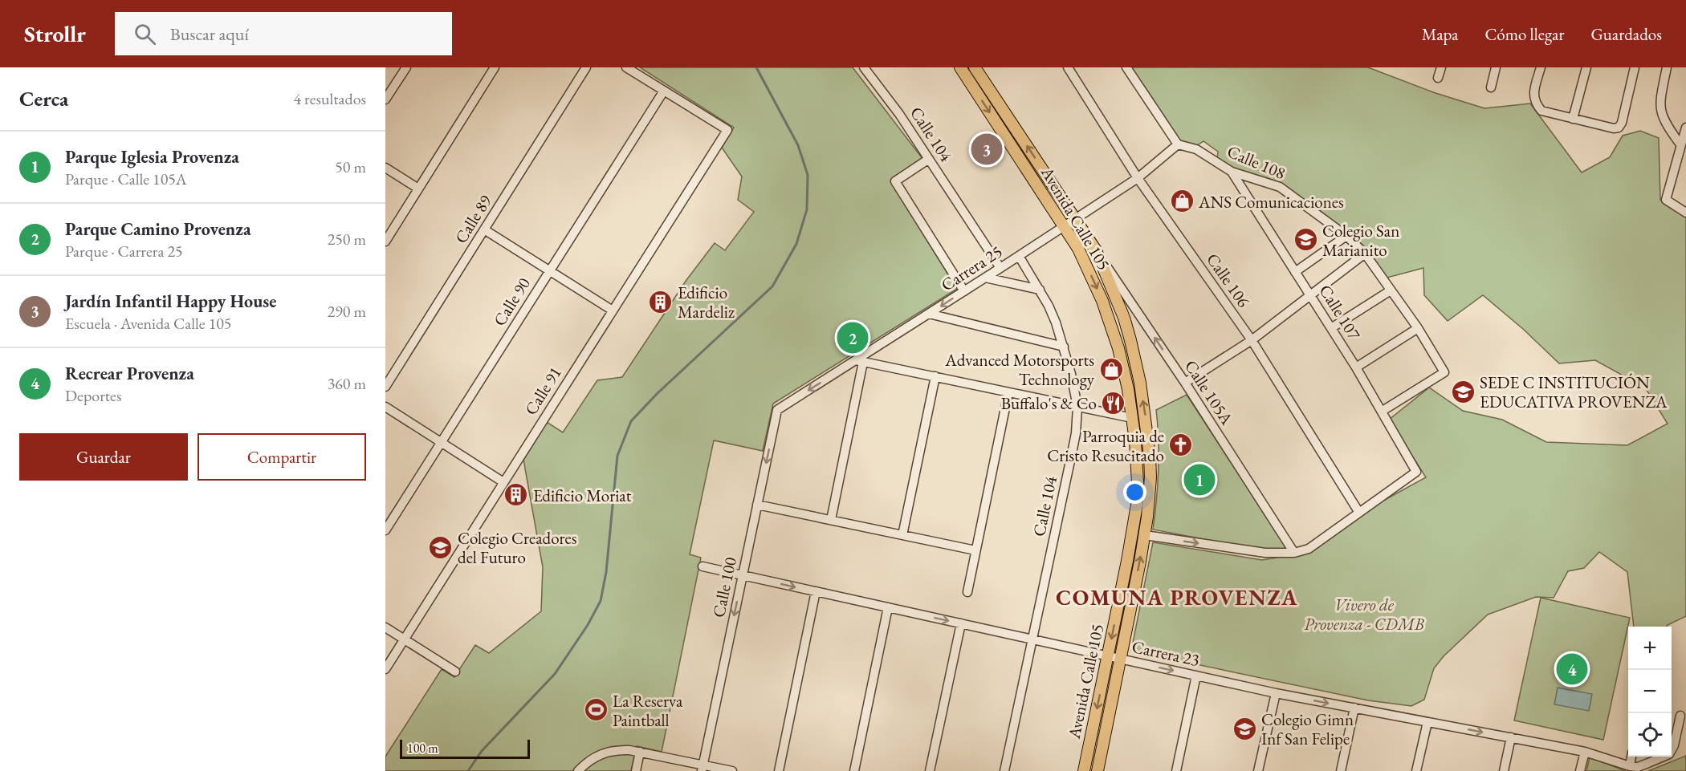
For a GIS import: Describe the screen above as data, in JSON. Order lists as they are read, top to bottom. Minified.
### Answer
{"streets":{"main road":["Avenida Calle 105"],"street":["Calle 104","Calle 108","Calle 89","Carrera 25","Calle 106","Calle 90","Calle 107","Calle 91","Calle 105A","Calle 100","Carrera 23"]},"crossings":[["Calle 104","Carrera 25"],["Calle 104","Carrera 23"],["Calle 108","Carrera 25"],["Calle 108","Calle 107"],["Avenida Calle 105","Carrera 25"],["Avenida Calle 105","Calle 105A"],["Avenida Calle 105","Carrera 23"],["Carrera 25","Calle 106"],["Carrera 25","Calle 100"],["Calle 106","Calle 107"],["Calle 90","Calle 91"],["Calle 100","Carrera 23"]],"one_way":["Calle 105A"],"districts":["COMUNA PROVENZA"],"parks":["Vivero de Provenza - CDMB"],"places":{"shop":["ANS Comunicaciones","Advanced Motorsports Technology"],"school or university":["Colegio San Marianito","SEDE C INSTITUCIÓN EDUCATIVA PROVENZA","Colegio Creadores del Futuro","Colegio Gimn Inf San Felipe"],"building":["Edificio Mardeliz","Edificio Moriat"],"restaurant":["Buffalo's & Co"],"church":["Parroquia de Cristo Resucitado"],"sports":["La Reserva Paintball"]},"scale_bar":"100 m","page":{"header":"Strollr","search":"Buscar aquí","nav":["Mapa","Cómo llegar","Guardados"],"heading":["Cerca","4 resultados"],"list":[{"mark":"1","name":"Parque Iglesia Provenza","note":"Parque · Calle 105A","value":"50 m"},{"mark":"2","name":"Parque Camino Provenza","note":"Parque · Carrera 25","value":"250 m"},{"mark":"3","name":"Jardín Infantil Happy House","note":"Escuela · Avenida Calle 105","value":"290 m"},{"mark":"4","name":"Recrear Provenza","note":"Deportes","value":"360 m"}],"pins":["3","2","1","4"],"buttons":["Guardar","Compartir"],"map_buttons":["+","−"],"scale":"100 m"}}
